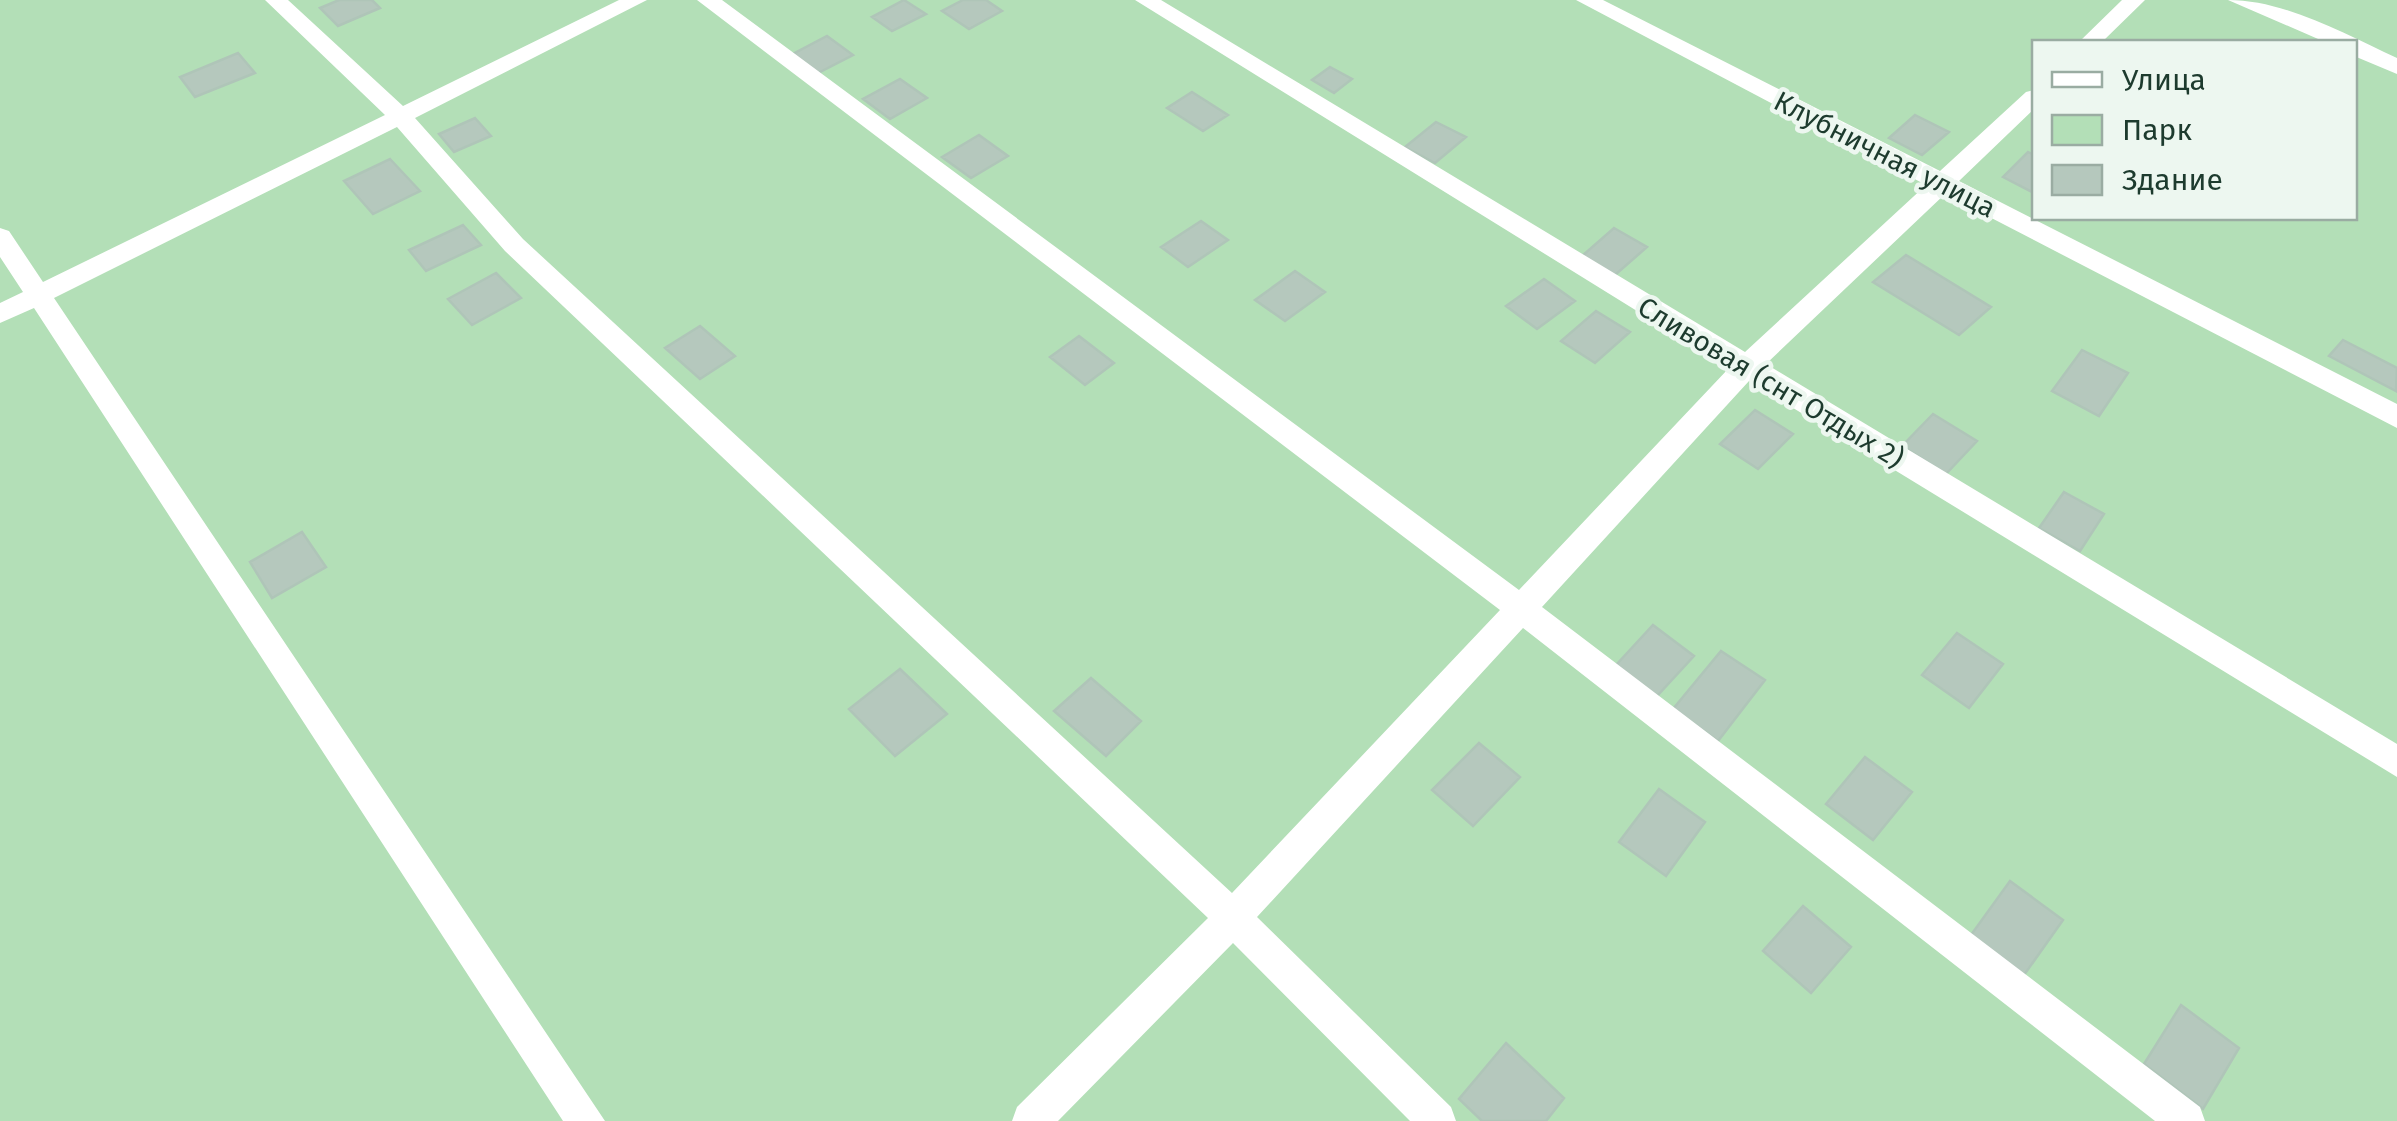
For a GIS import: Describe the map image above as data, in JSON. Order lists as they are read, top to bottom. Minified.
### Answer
{"streets":{"lane":["Клубничная улица","Сливовая (снт Отдых 2)"]},"legend":["Улица","Парк","Здание"]}
